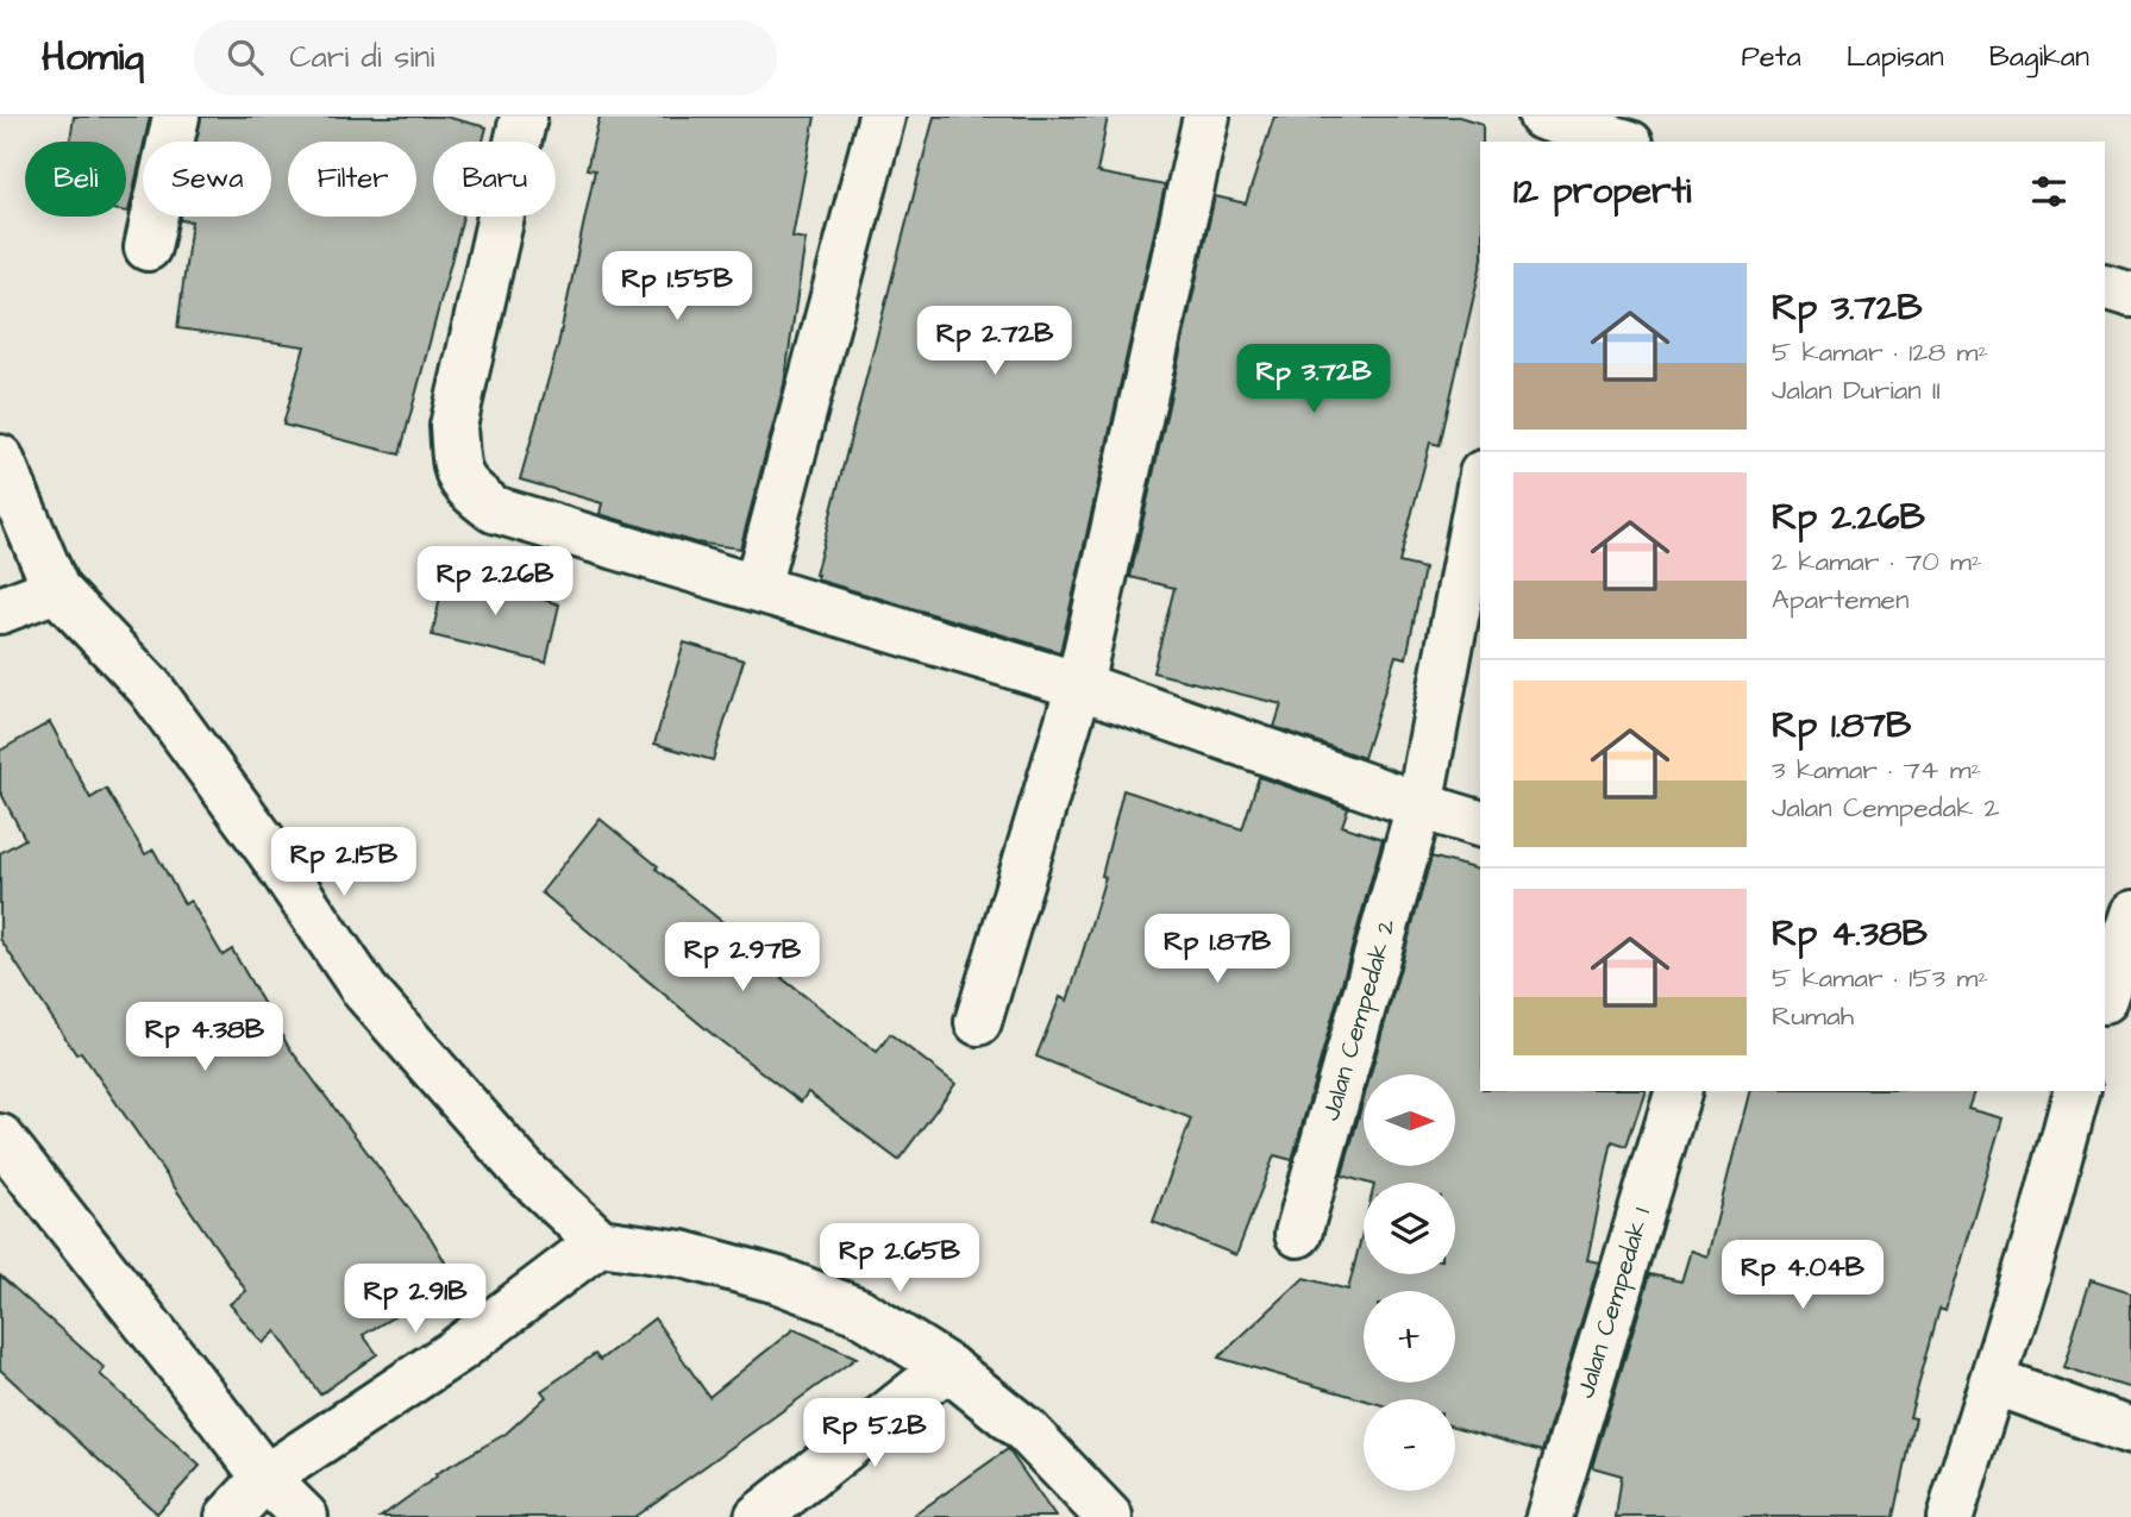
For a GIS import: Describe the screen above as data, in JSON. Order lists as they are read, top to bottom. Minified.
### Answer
{"streets":{"street":["Jalan Cempedak 2","Jalan Cempedak 1"]},"north":"right","page":{"header":"Homiq","search":"Cari di sini","nav":["Peta","Lapisan","Bagikan"],"chip":["Beli","Sewa","Filter","Baru"],"heading":"12 properti","list":[{"name":"Rp 3.72B","note":"5 kamar · 128 m² · Jalan Durian II"},{"name":"Rp 2.26B","note":"2 kamar · 70 m² · Apartemen"},{"name":"Rp 1.87B","note":"3 kamar · 74 m² · Jalan Cempedak 2"},{"name":"Rp 4.38B","note":"5 kamar · 153 m² · Rumah"}],"price":["Rp 1.55B","Rp 2.72B","Rp 3.72B","Rp 2.26B","Rp 2.15B","Rp 1.87B","Rp 2.97B","Rp 4.38B","Rp 2.65B","Rp 4.04B","Rp 2.91B","Rp 5.2B"],"map_buttons":["+","−"]}}
